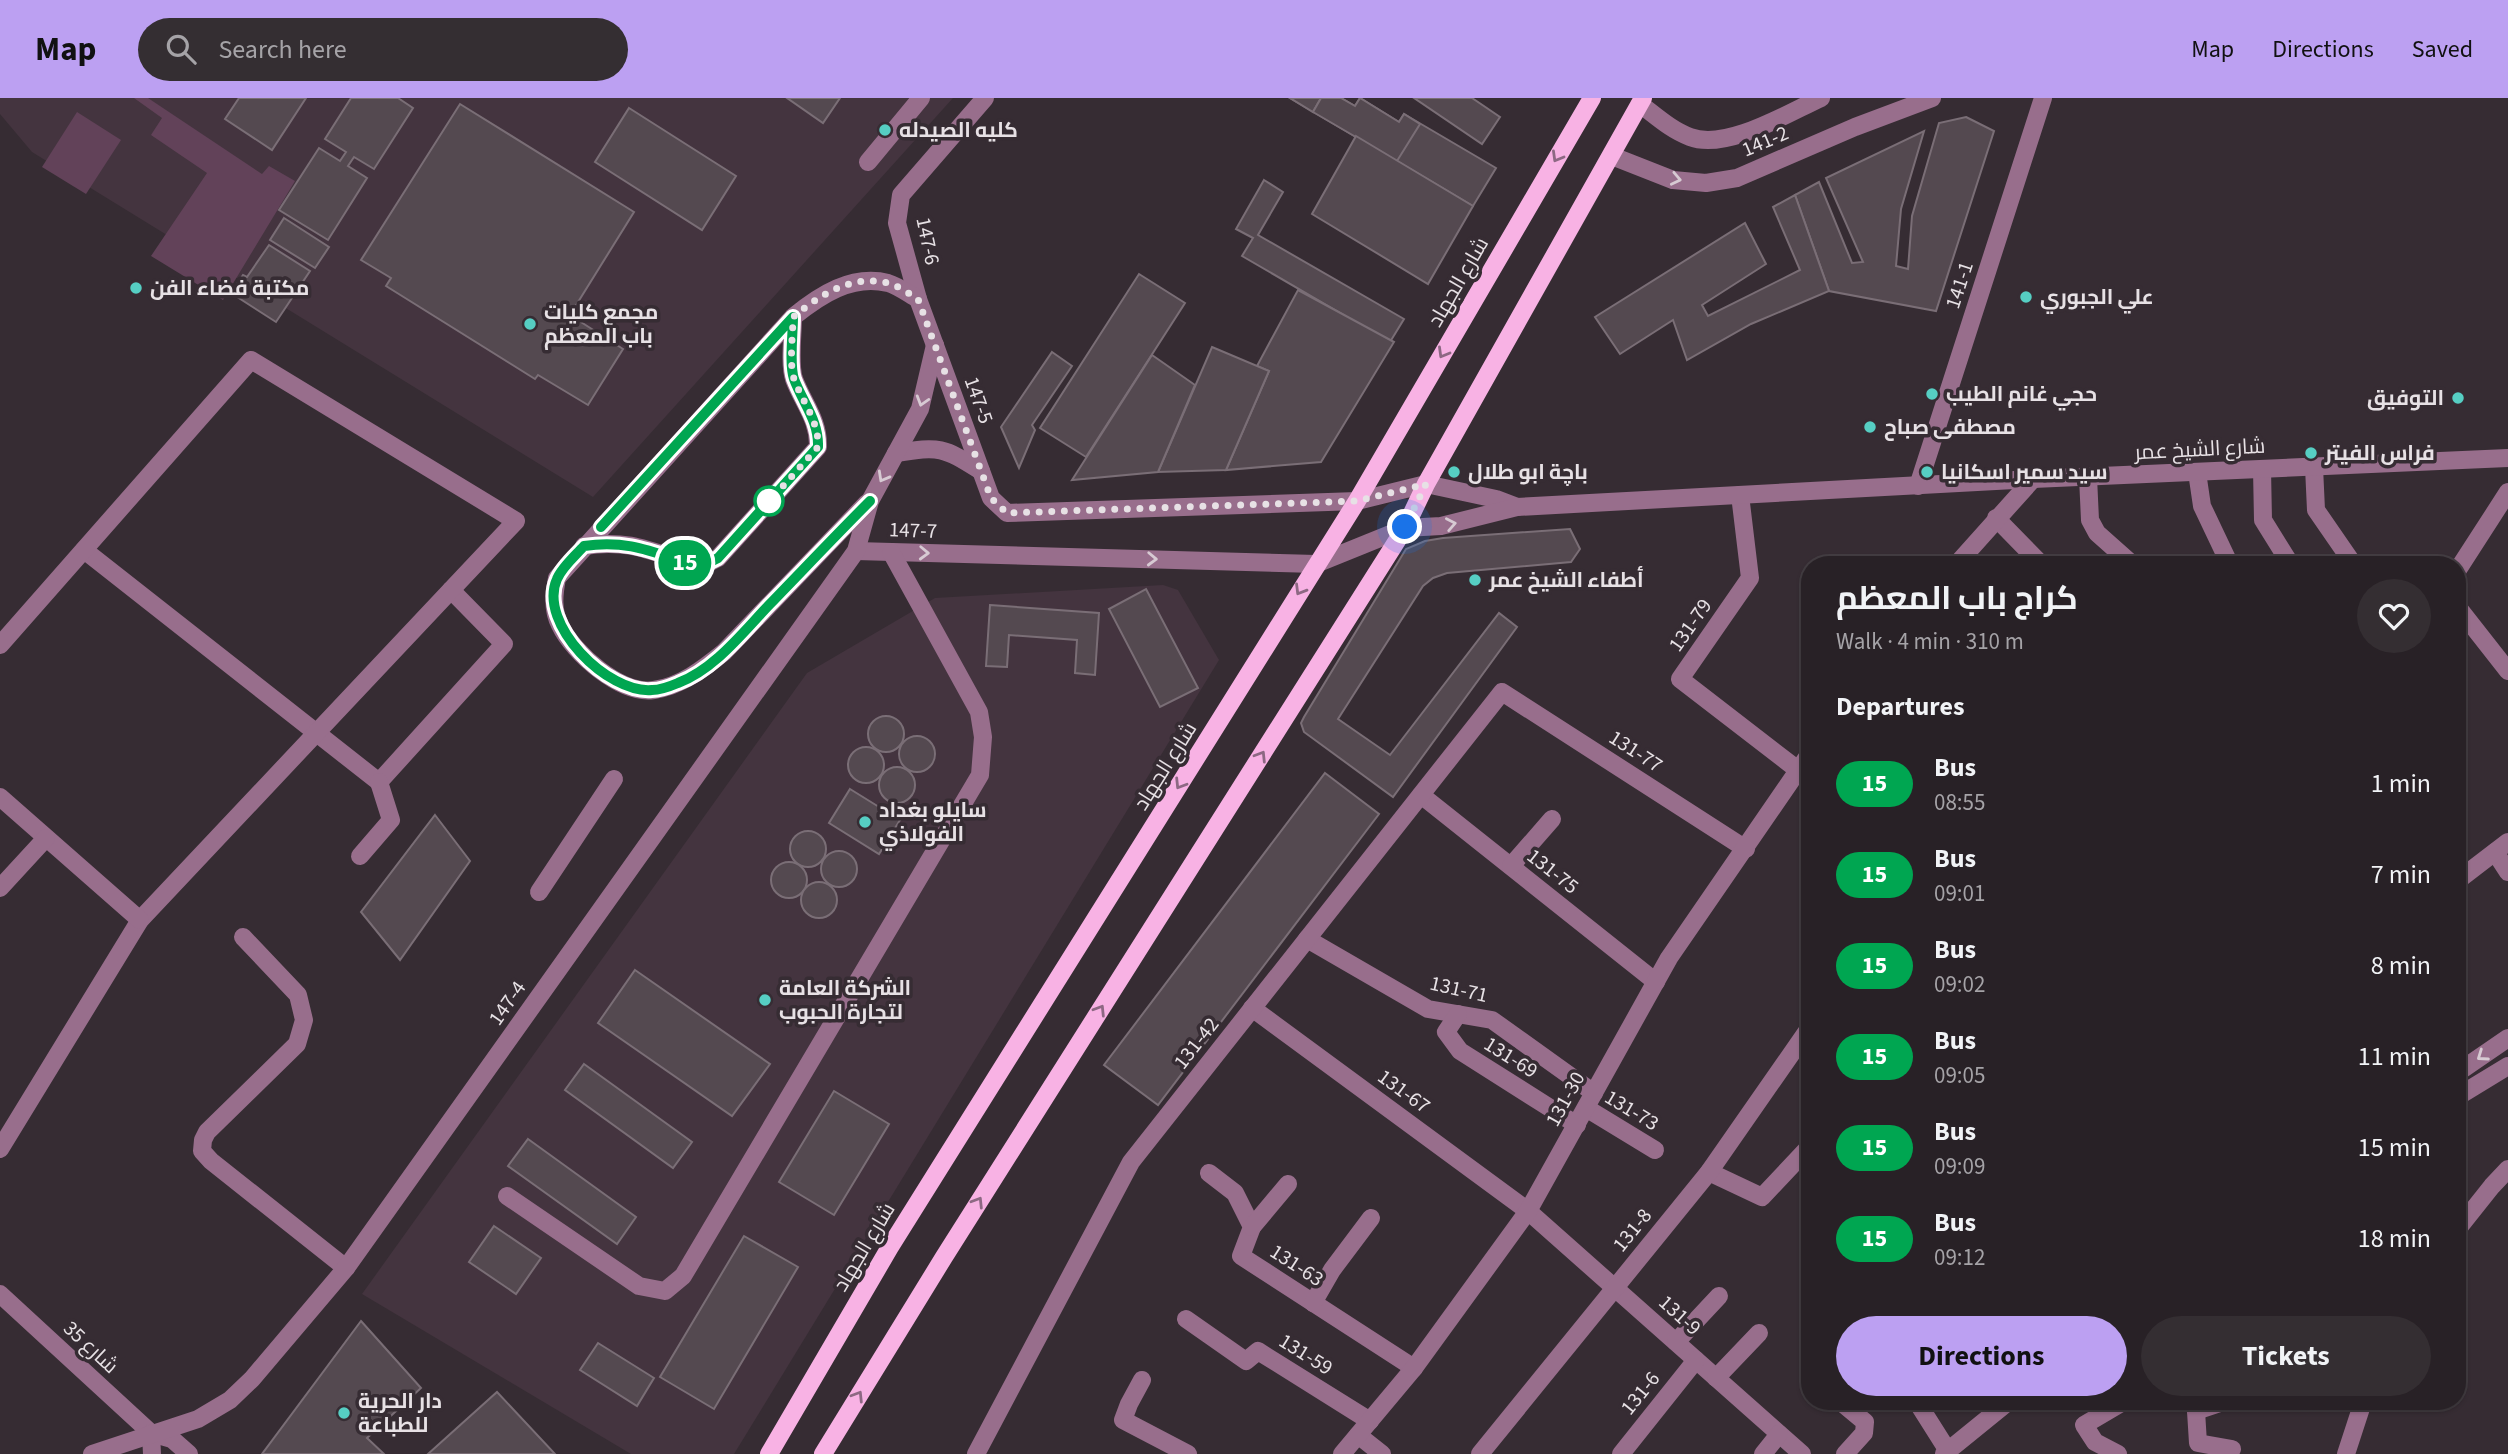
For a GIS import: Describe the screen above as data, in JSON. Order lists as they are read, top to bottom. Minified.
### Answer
{"streets":{"main road":["شارع الجهاد"],"street":["141-2","147-6","141-1","147-5","شارع الشيخ عمر","147-7","131-79","131-77","131-75","131-71","147-4","131-42","131-69","131-67","131-30","131-73","131-8","131-63","131-9","شارع 35","131-59","131-6"]},"crossings":[["147-6","147-5"],["شارع الجهاد","شارع الشيخ عمر"],["شارع الجهاد","147-7"],["141-1","شارع الشيخ عمر"],["147-5","147-7"],["شارع الشيخ عمر","147-7"],["شارع الشيخ عمر","131-79"],["147-7","147-4"],["131-79","131-30"],["131-77","131-42"],["131-77","131-30"],["131-75","131-42"],["131-75","131-30"],["131-71","131-42"],["131-71","131-69"],["131-71","131-30"],["131-71","131-73"],["147-4","شارع 35"],["131-42","131-67"],["131-69","131-30"],["131-67","131-30"],["131-67","131-9"],["131-30","131-73"],["131-30","131-63"],["131-30","131-9"],["131-30","131-59"],["131-8","131-9"],["131-9","131-6"]],"one_way":["141-2","147-5"],"places":["كليه الصيدله","مكتبة فضاء الفن","علي الجبوري","مجمع كليات باب المعظم","حجي غانم الطيب","التوفيق","مصطفى صباح","فراس الفيتر","باچة ابو طلال","سيد سمير اسكانيا","أطفاء الشيخ عمر","سايلو بغداد الفولاذي","الشركة العامة لتجارة الحبوب","دار الحرية للطباعة"],"lines":["bus line 15"],"page":{"header":"Map","search":"Search here","nav":["Map","Directions","Saved"],"on_map":"15","heading":[["كراج باب المعظم","Walk · 4 min · 310 m"],"Departures"],"list":[{"mark":"15","name":"Bus","note":"08:55","value":"1 min"},{"mark":"15","name":"Bus","note":"09:01","value":"7 min"},{"mark":"15","name":"Bus","note":"09:02","value":"8 min"},{"mark":"15","name":"Bus","note":"09:05","value":"11 min"},{"mark":"15","name":"Bus","note":"09:09","value":"15 min"},{"mark":"15","name":"Bus","note":"09:12","value":"18 min"}],"buttons":["Directions","Tickets"]}}
